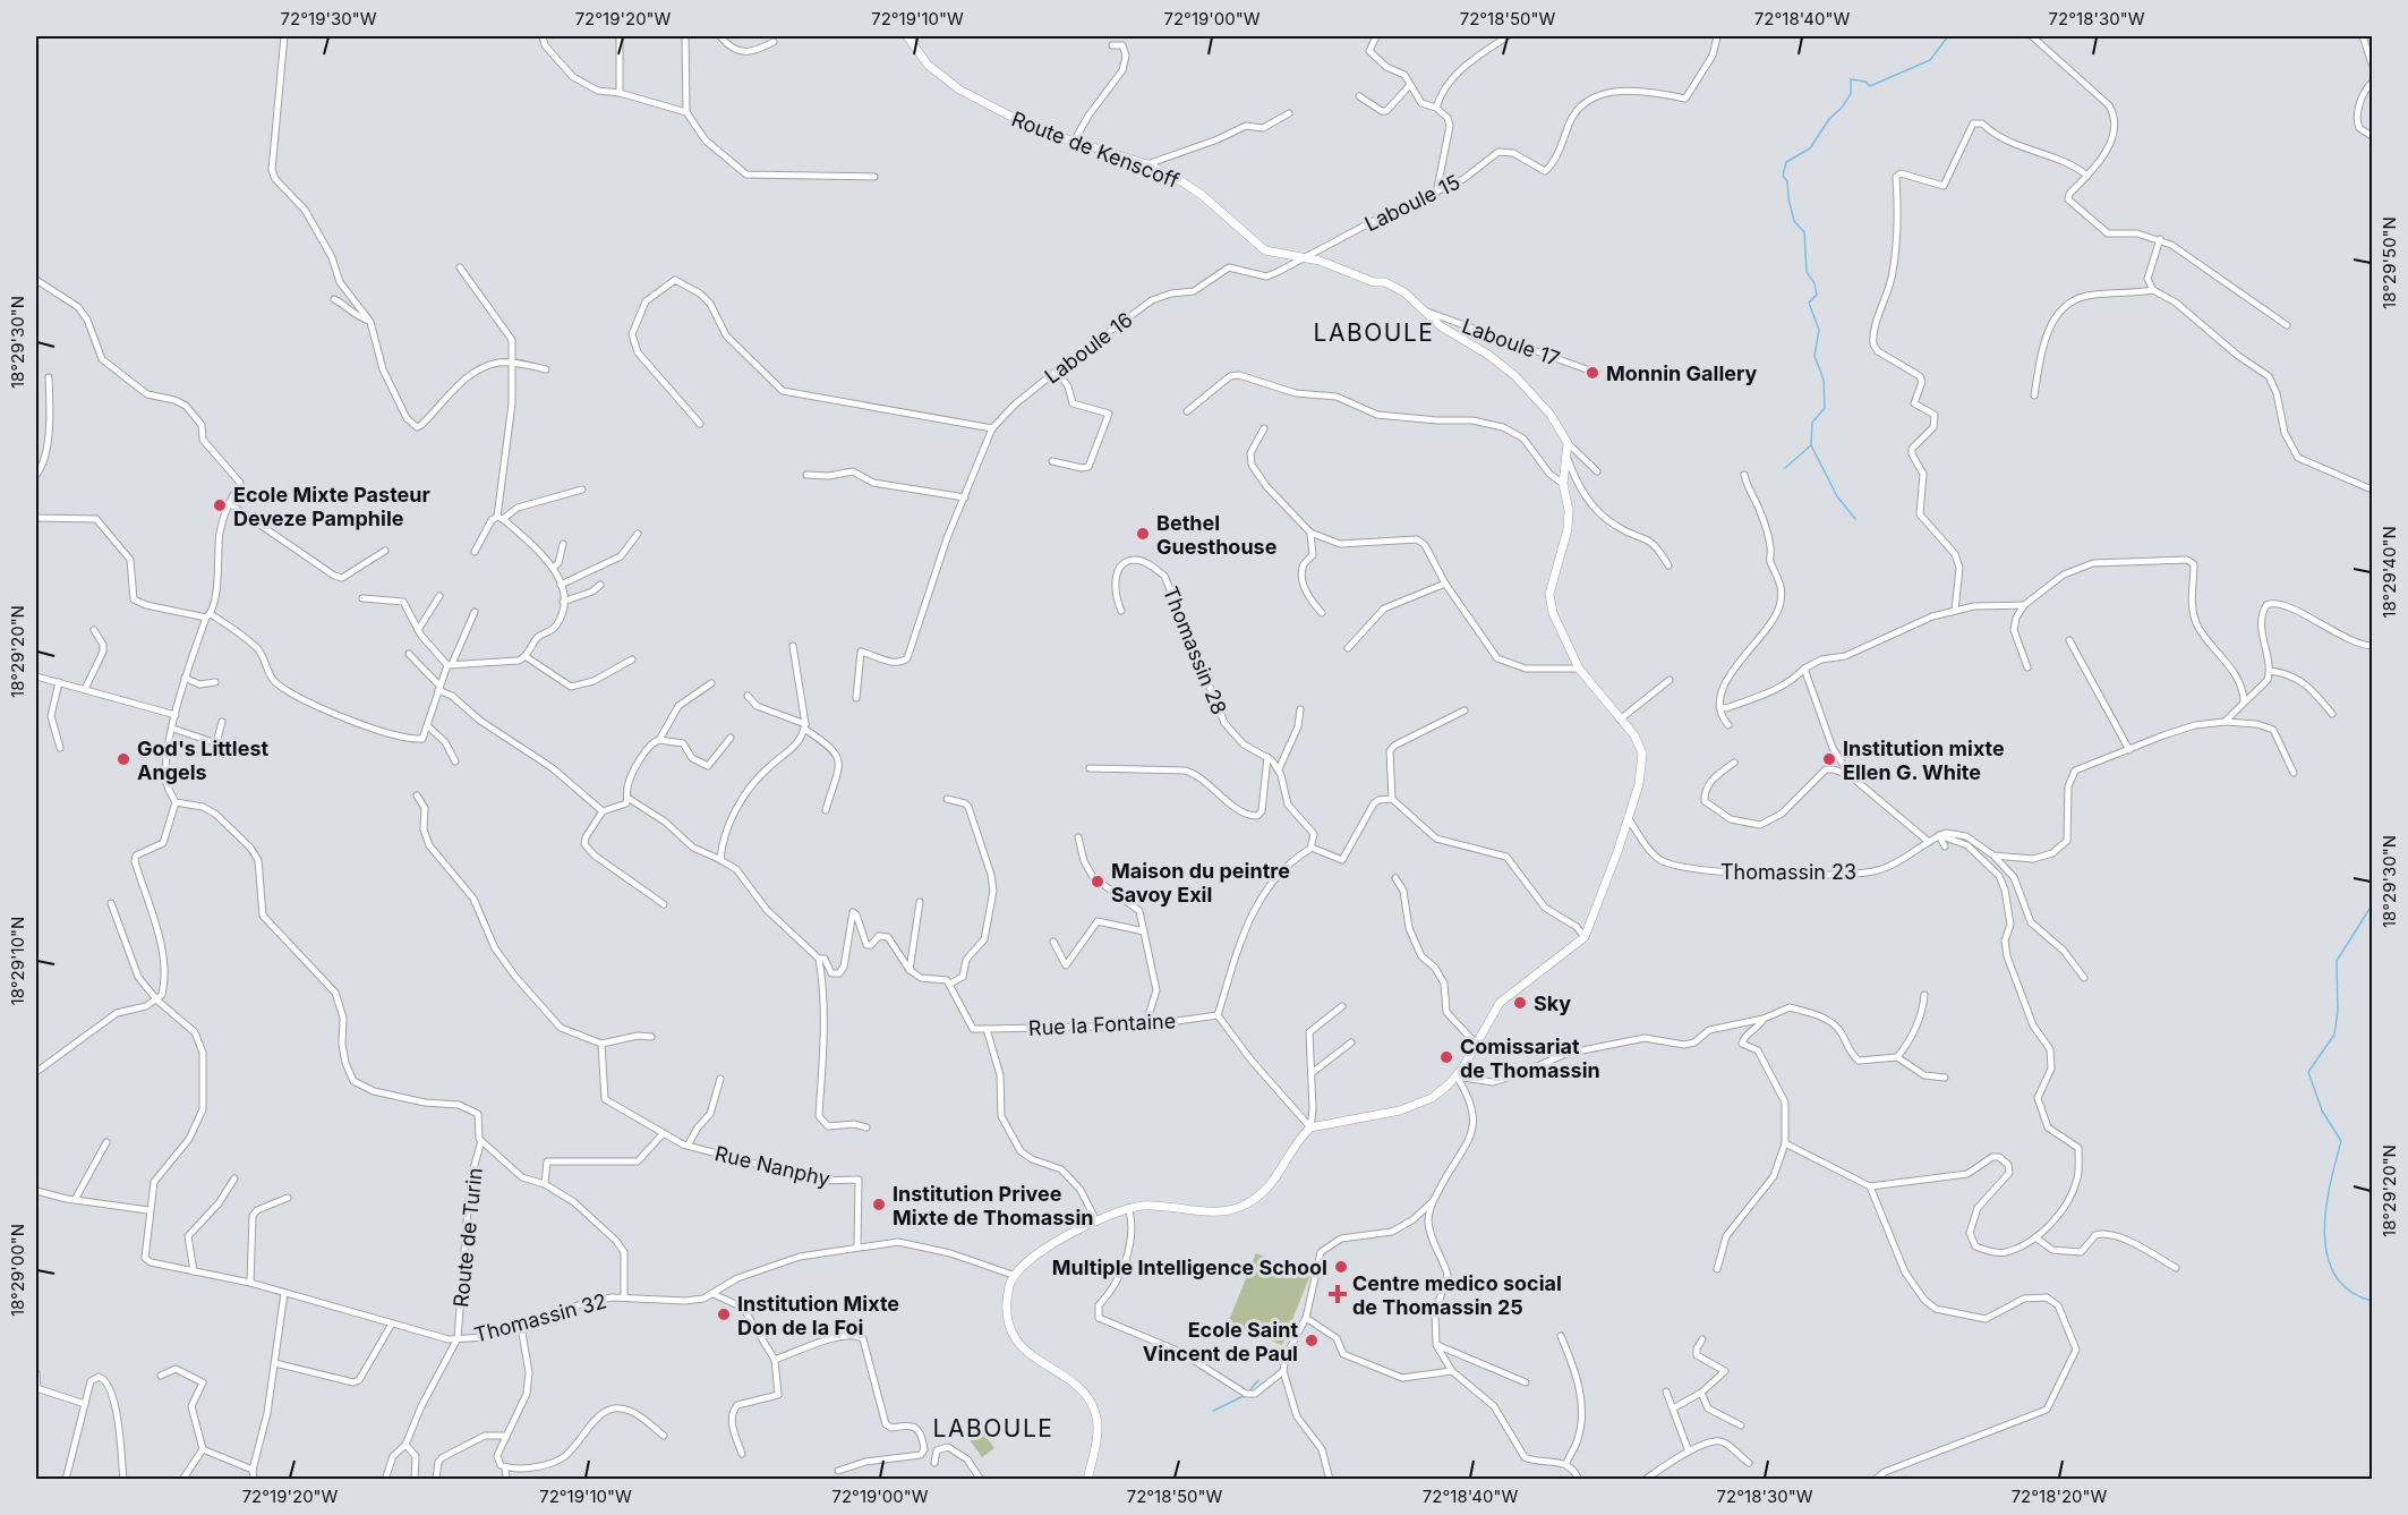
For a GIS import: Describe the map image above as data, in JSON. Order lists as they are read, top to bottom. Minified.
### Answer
{"streets":{"main road":["Route de Kenscoff"],"street":["Laboule 15","Laboule 17","Laboule 16","Thomassin 28","Thomassin 23","Rue la Fontaine","Rue Nanphy","Route de Turin","Thomassin 32"]},"crossings":[["Route de Kenscoff","Laboule 15"],["Route de Kenscoff","Laboule 17"],["Route de Kenscoff","Laboule 16"],["Laboule 15","Laboule 16"],["Rue Nanphy","Thomassin 32"],["Route de Turin","Thomassin 32"]],"districts":["LABOULE","LABOULE"],"places":{"other":["Monnin Gallery","Ecole Mixte Pasteur Deveze Pamphile","Bethel Guesthouse","God's Littlest Angels","Institution mixte Ellen G. White","Maison du peintre Savoy Exil","Sky","Comissariat de Thomassin","Institution Privee Mixte de Thomassin","Multiple Intelligence School","Institution Mixte Don de la Foi","Ecole Saint Vincent de Paul"],"health":["Centre medico social de Thomassin 25"]},"coordinates":["72°19'30\"W","72°19'20\"W","72°19'10\"W","72°19'00\"W","72°18'50\"W","72°18'40\"W","72°18'30\"W","18°29'50\"N","18°29'30\"N","18°29'40\"N","18°29'20\"N","18°29'10\"N","18°29'00\"N","72°18'20\"W"]}
